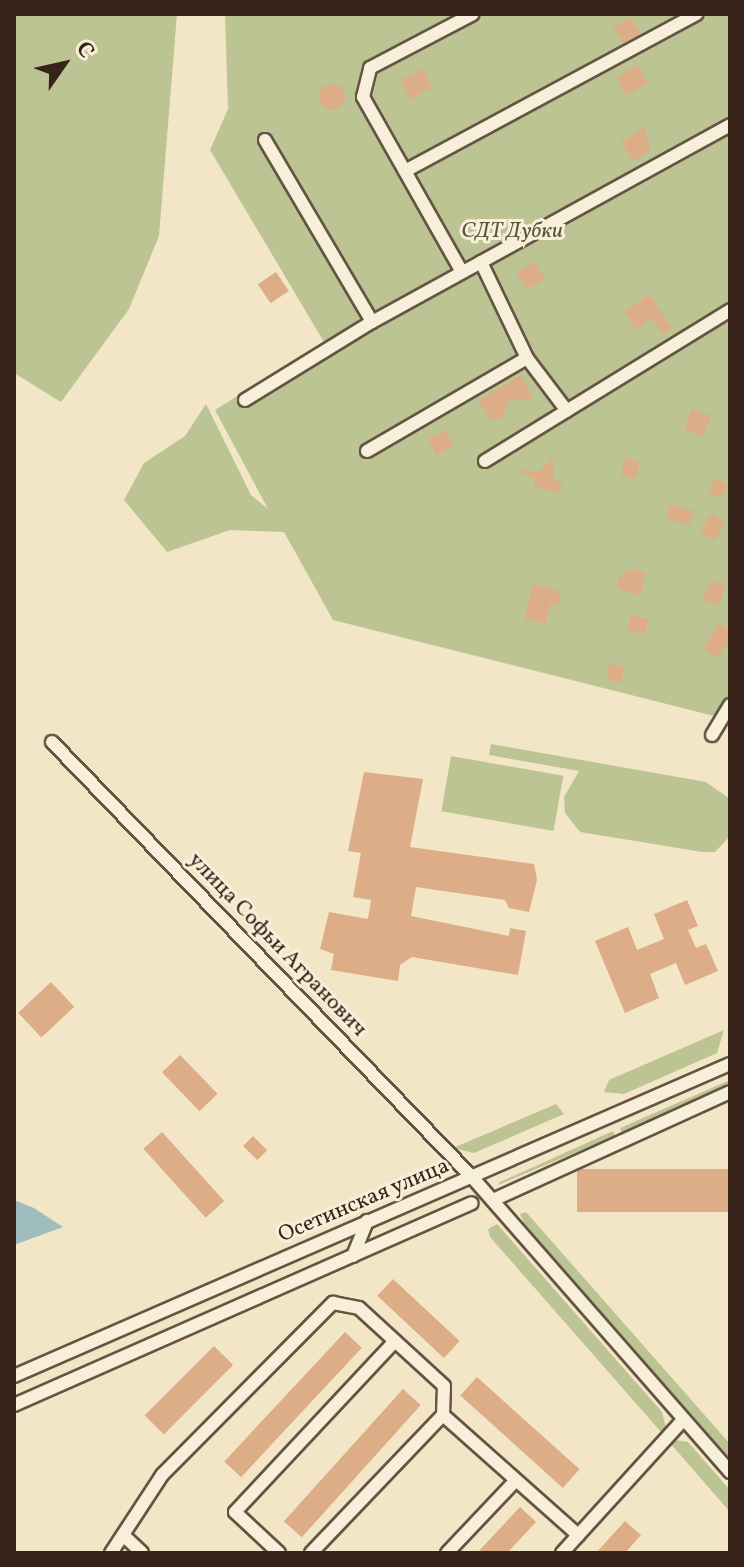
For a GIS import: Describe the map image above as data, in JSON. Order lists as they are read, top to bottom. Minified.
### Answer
{"streets":{"street":["улица Софьи Агранович","Осетинская улица"]},"crossings":[["улица Софьи Агранович","Осетинская улица"]],"parks":["СДТ Дубки"],"north":"top right"}
